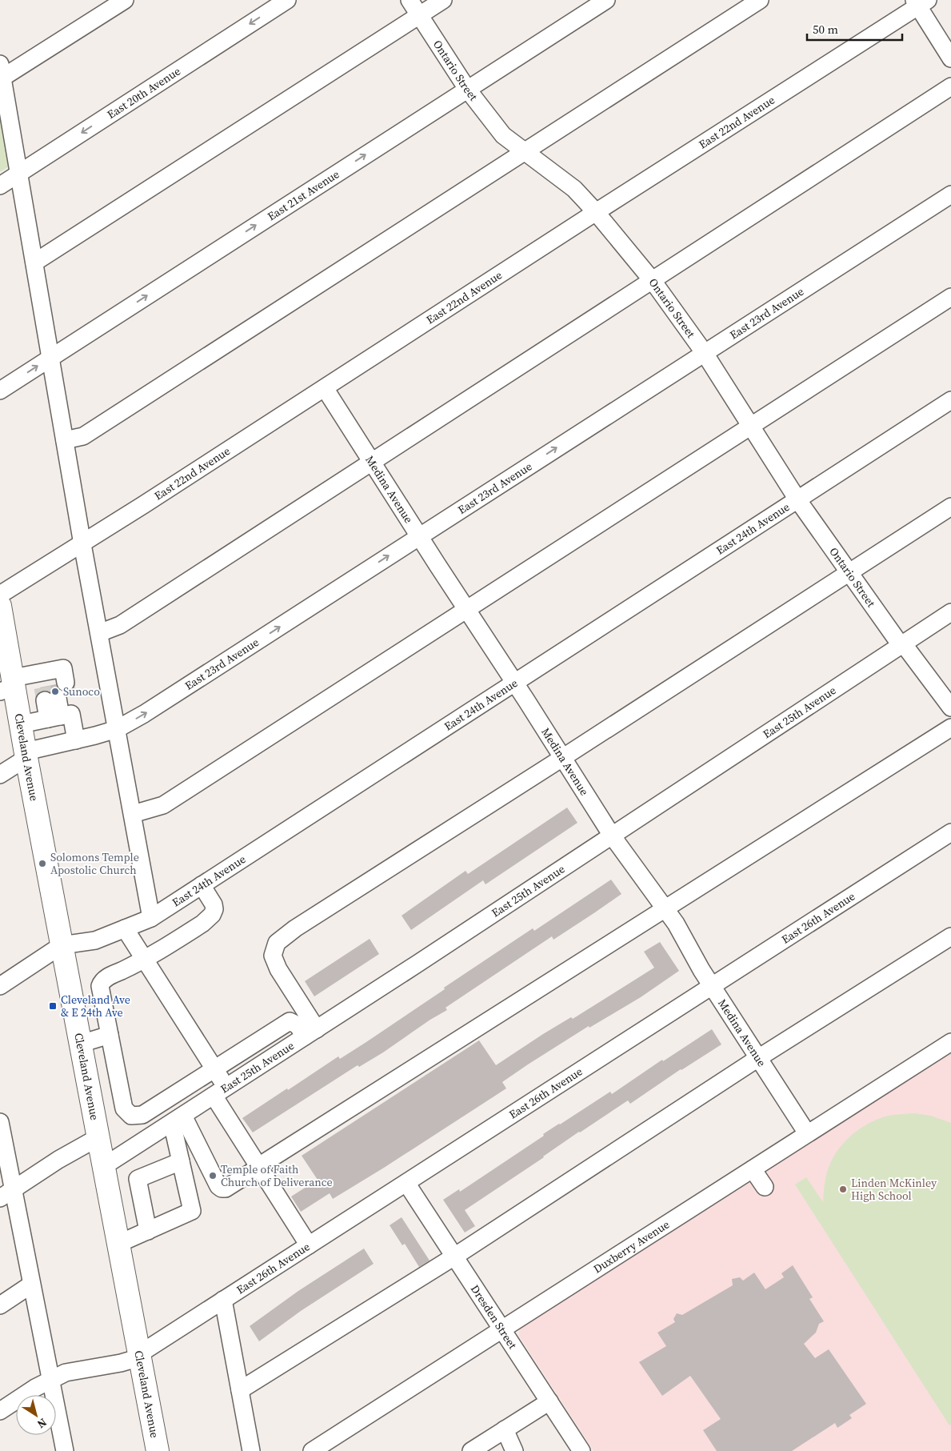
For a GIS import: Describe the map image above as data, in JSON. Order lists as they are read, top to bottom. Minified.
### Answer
{"streets":{"main road":["Cleveland Avenue"],"street":["Ontario Street","East 20th Avenue","East 22nd Avenue","East 21st Avenue","East 23rd Avenue","Medina Avenue","East 24th Avenue","East 25th Avenue","East 26th Avenue","Duxberry Avenue","Dresden Street"]},"crossings":[["Ontario Street","East 22nd Avenue"],["Ontario Street","East 21st Avenue"],["Ontario Street","East 23rd Avenue"],["Ontario Street","East 24th Avenue"],["Ontario Street","East 25th Avenue"],["East 22nd Avenue","Medina Avenue"],["East 23rd Avenue","Medina Avenue"],["East 23rd Avenue","Cleveland Avenue"],["Medina Avenue","East 24th Avenue"],["Medina Avenue","East 25th Avenue"],["Medina Avenue","East 26th Avenue"],["Medina Avenue","Duxberry Avenue"],["East 24th Avenue","Cleveland Avenue"],["East 25th Avenue","Cleveland Avenue"],["Cleveland Avenue","East 26th Avenue"],["East 26th Avenue","Dresden Street"],["Duxberry Avenue","Dresden Street"]],"places":{"other":["Sunoco","Solomons Temple Apostolic Church","Temple of Faith Church of Deliverance","Linden McKinley High School"],"transit":["Cleveland Ave & E 24th Ave"]},"scale_bar":"50 m","north":"bottom right"}
